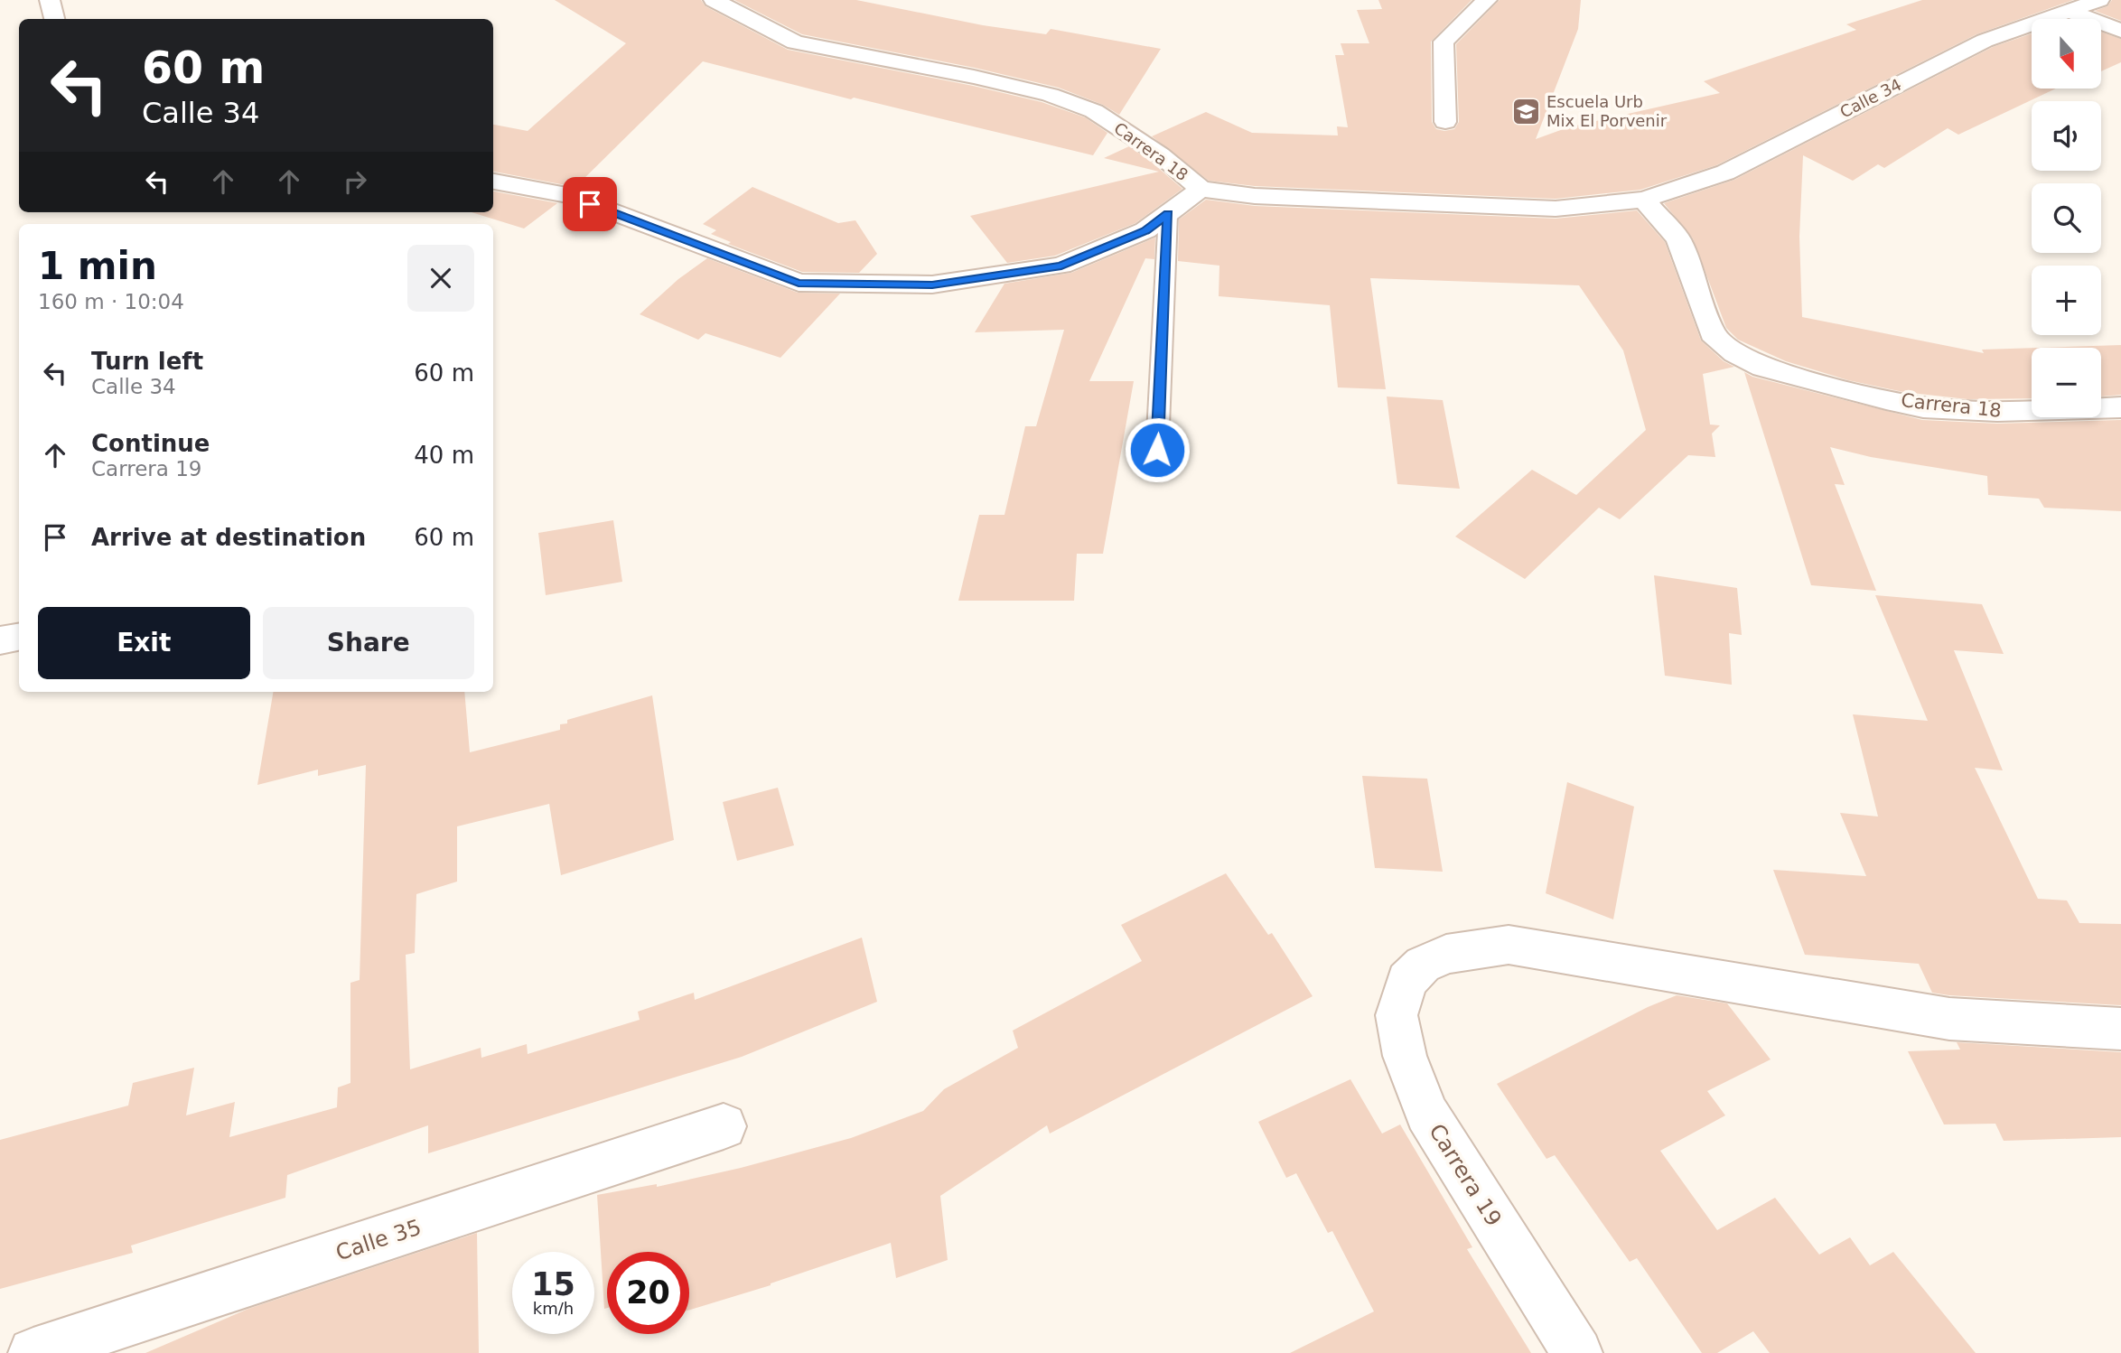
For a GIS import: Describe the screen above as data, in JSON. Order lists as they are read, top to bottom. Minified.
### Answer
{"streets":{"street":["Calle 34","Carrera 18","Carrera 19","Calle 35"]},"crossings":[["Calle 34","Carrera 18"]],"places":{"school or university":["Escuela Urb Mix El Porvenir"]},"north":"bottom","page":{"map_buttons":["+","−"],"turn":["60 m","Calle 34"],"heading":["1 min","160 m · 10:04"],"list":[{"name":"Turn left","note":"Calle 34","value":"60 m"},{"name":"Continue","note":"Carrera 19","value":"40 m"},{"name":"Arrive at destination","value":"60 m"}],"buttons":["Exit","Share"],"speed":"15 km/h","limit":"20"}}
